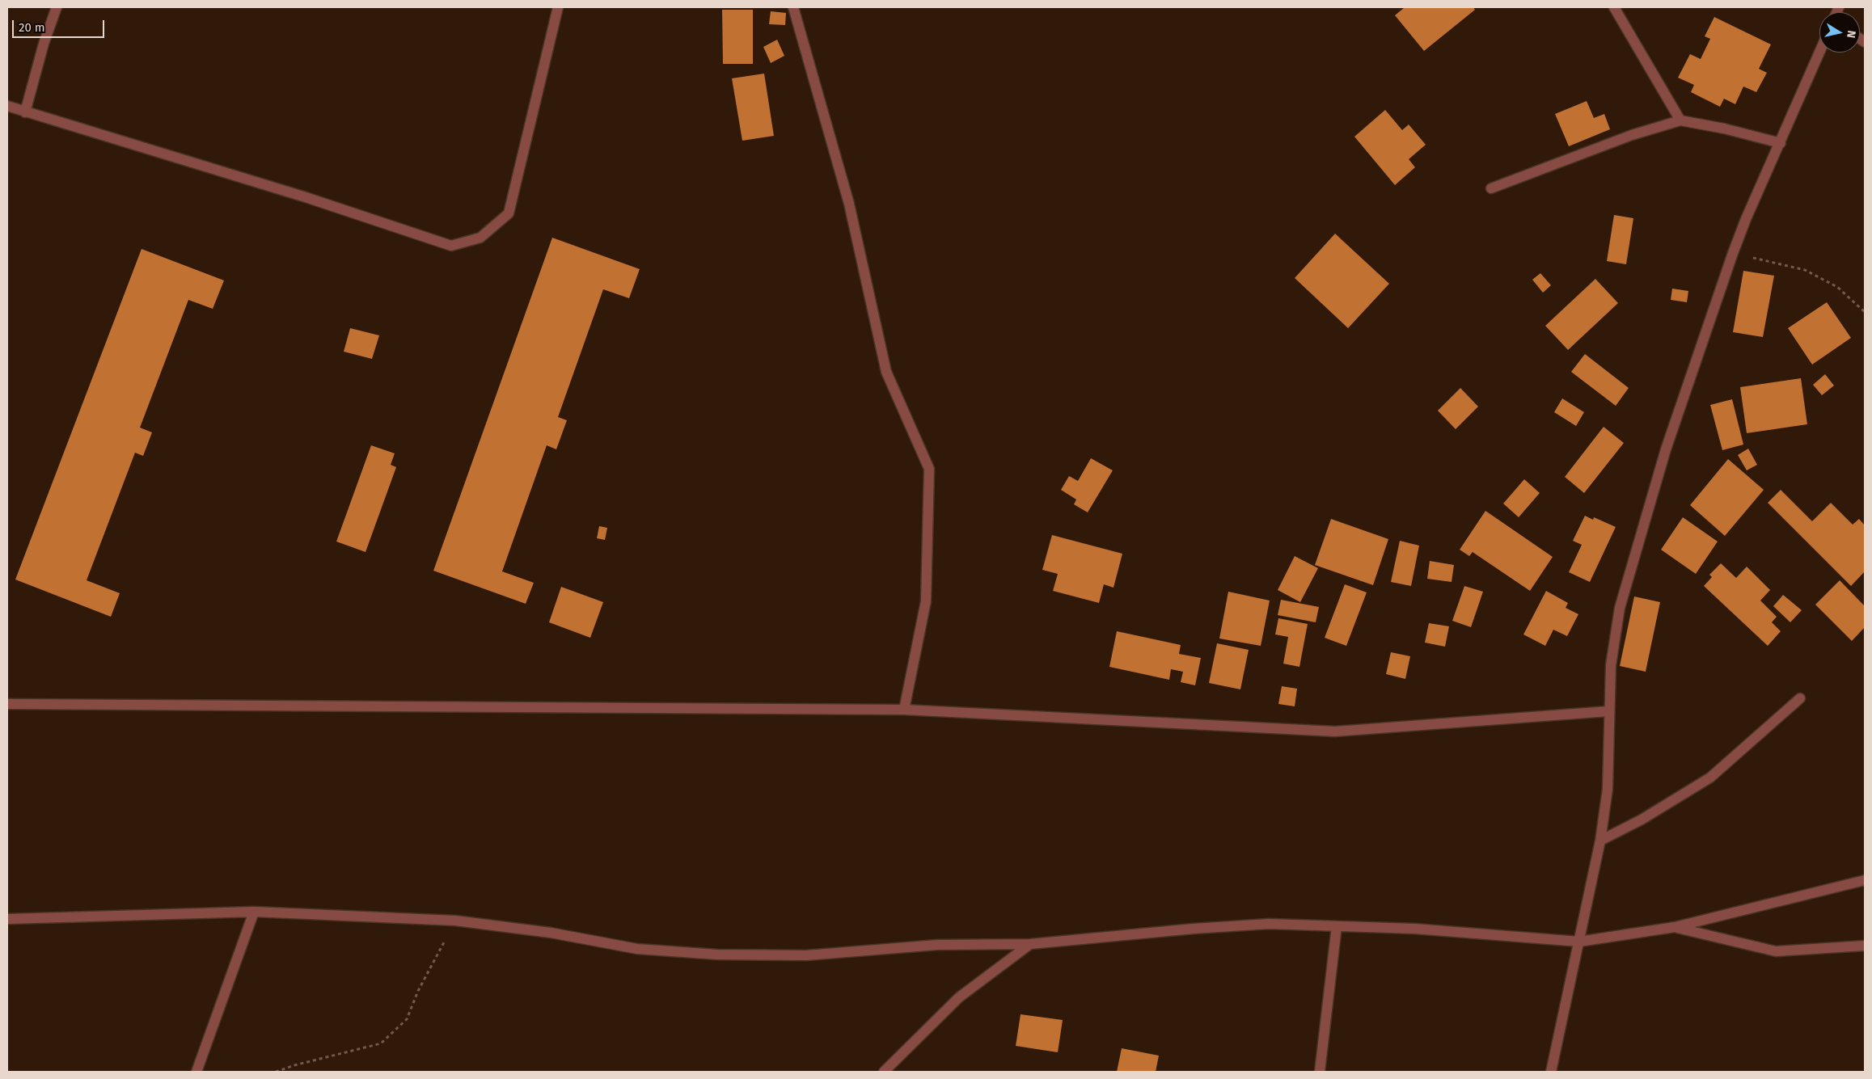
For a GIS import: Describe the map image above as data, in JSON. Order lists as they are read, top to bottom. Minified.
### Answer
{"scale_bar":"20 m","north":"right"}
